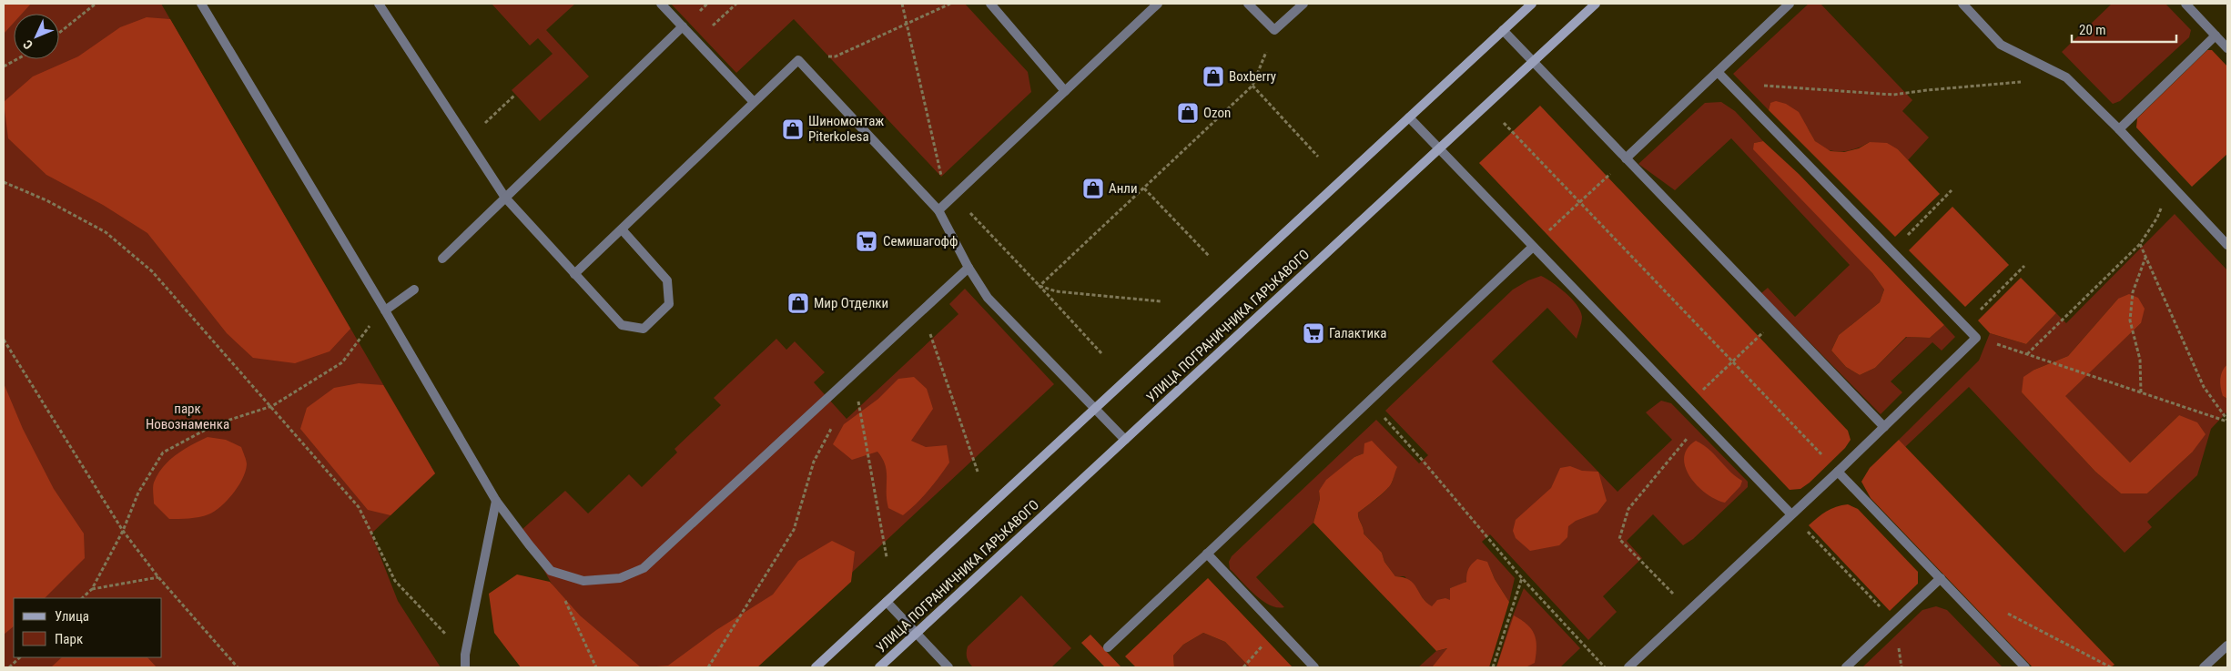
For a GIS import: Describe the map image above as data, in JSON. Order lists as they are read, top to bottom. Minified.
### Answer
{"streets":{"street":["УЛИЦА ПОГРАНИЧНИКА ГАРЬКАВОГО"]},"parks":["парк Новознаменка"],"places":{"shop":["Boxberry","Ozon","Шиномонтаж Piterkolesa","Анли","Мир Отделки"],"supermarket":["Семишагофф","Галактика"]},"legend":["Улица","Парк"],"scale_bar":"20 m","north":"bottom left"}
